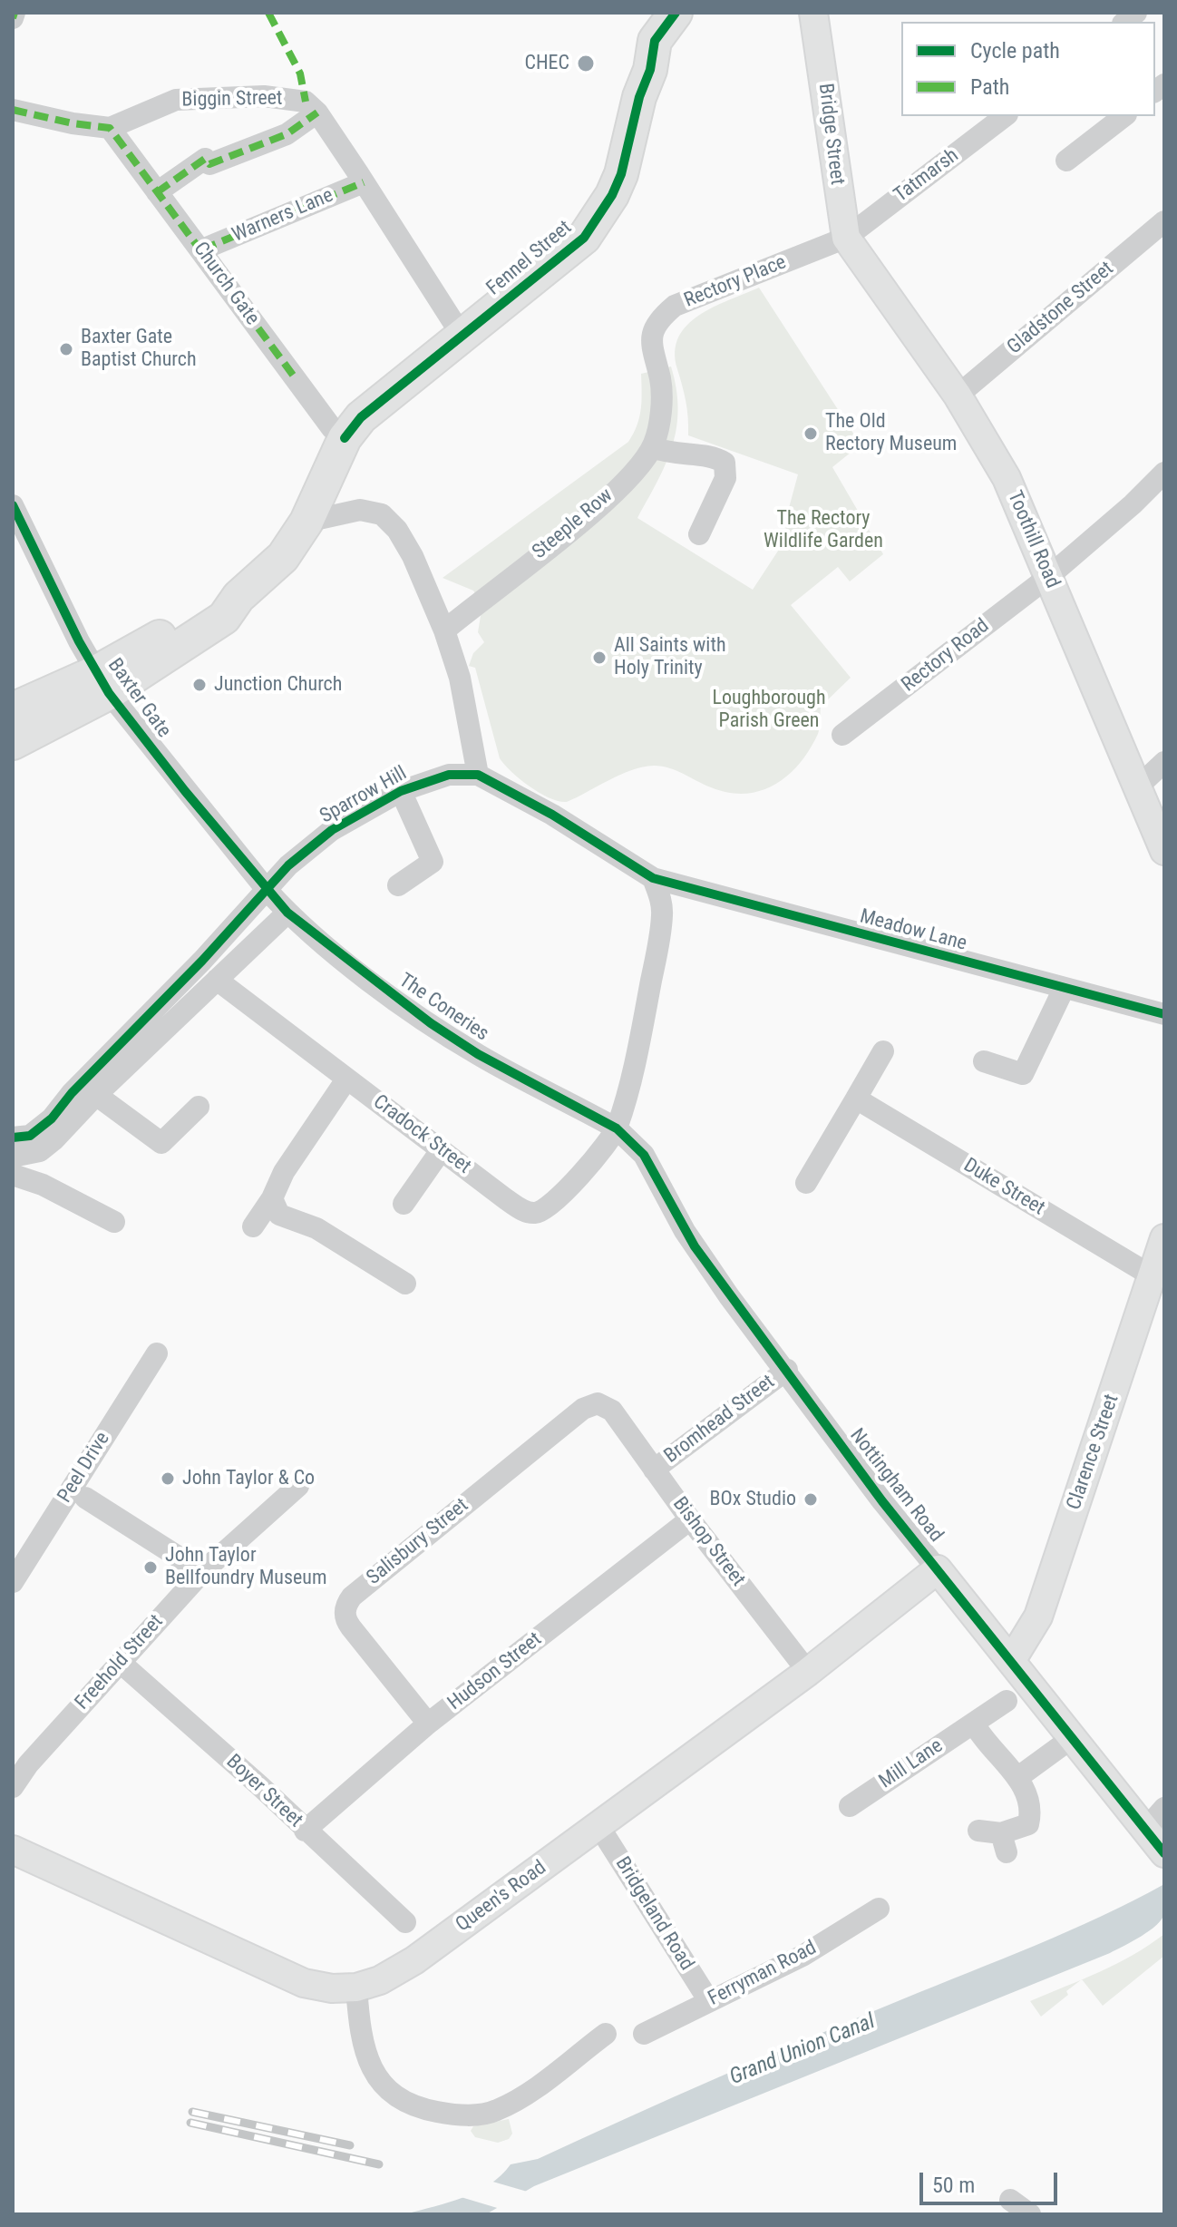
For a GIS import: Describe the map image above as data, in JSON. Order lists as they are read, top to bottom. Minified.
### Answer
{"streets":{"highway":["Fennel Street"],"main road":["Bridge Street","Toothill Road","Clarence Street","Nottingham Road","Queen's Road"],"street":["Biggin Street","Tatmarsh","Warners Lane","Rectory Place","Church Gate","Gladstone Street","Steeple Row","Rectory Road","Baxter Gate","Sparrow Hill","Meadow Lane","The Coneries","Cradock Street","Duke Street","Bromhead Street","Peel Drive","Salisbury Street","Bishop Street","Freehold Street","Hudson Street","Mill Lane","Boyer Street","Bridgeland Road","Ferryman Road"]},"crossings":[["Biggin Street","Church Gate"],["Bridge Street","Tatmarsh"],["Bridge Street","Rectory Place"],["Bridge Street","Toothill Road"],["Tatmarsh","Rectory Place"],["Tatmarsh","Toothill Road"],["Warners Lane","Church Gate"],["Fennel Street","Church Gate"],["Fennel Street","Baxter Gate"],["Rectory Place","Steeple Row"],["Rectory Place","Toothill Road"],["Gladstone Street","Toothill Road"],["Toothill Road","Rectory Road"],["Baxter Gate","Sparrow Hill"],["Baxter Gate","The Coneries"],["Sparrow Hill","The Coneries"],["The Coneries","Cradock Street"],["The Coneries","Nottingham Road"],["Cradock Street","Nottingham Road"],["Duke Street","Clarence Street"],["Bromhead Street","Nottingham Road"],["Bromhead Street","Bishop Street"],["Clarence Street","Nottingham Road"],["Nottingham Road","Queen's Road"],["Salisbury Street","Bishop Street"],["Salisbury Street","Hudson Street"],["Bishop Street","Hudson Street"],["Bishop Street","Queen's Road"],["Freehold Street","Boyer Street"],["Hudson Street","Boyer Street"],["Queen's Road","Bridgeland Road"],["Bridgeland Road","Ferryman Road"]],"water":["Grand Union Canal"],"parks":["The Rectory Wildlife Garden","Loughborough Parish Green"],"places":["CHEC","Baxter Gate Baptist Church","The Old Rectory Museum","All Saints with Holy Trinity","Junction Church","John Taylor & Co","BOx Studio","John Taylor Bellfoundry Museum"],"legend":["Cycle path","Path"],"scale_bar":"50 m"}
